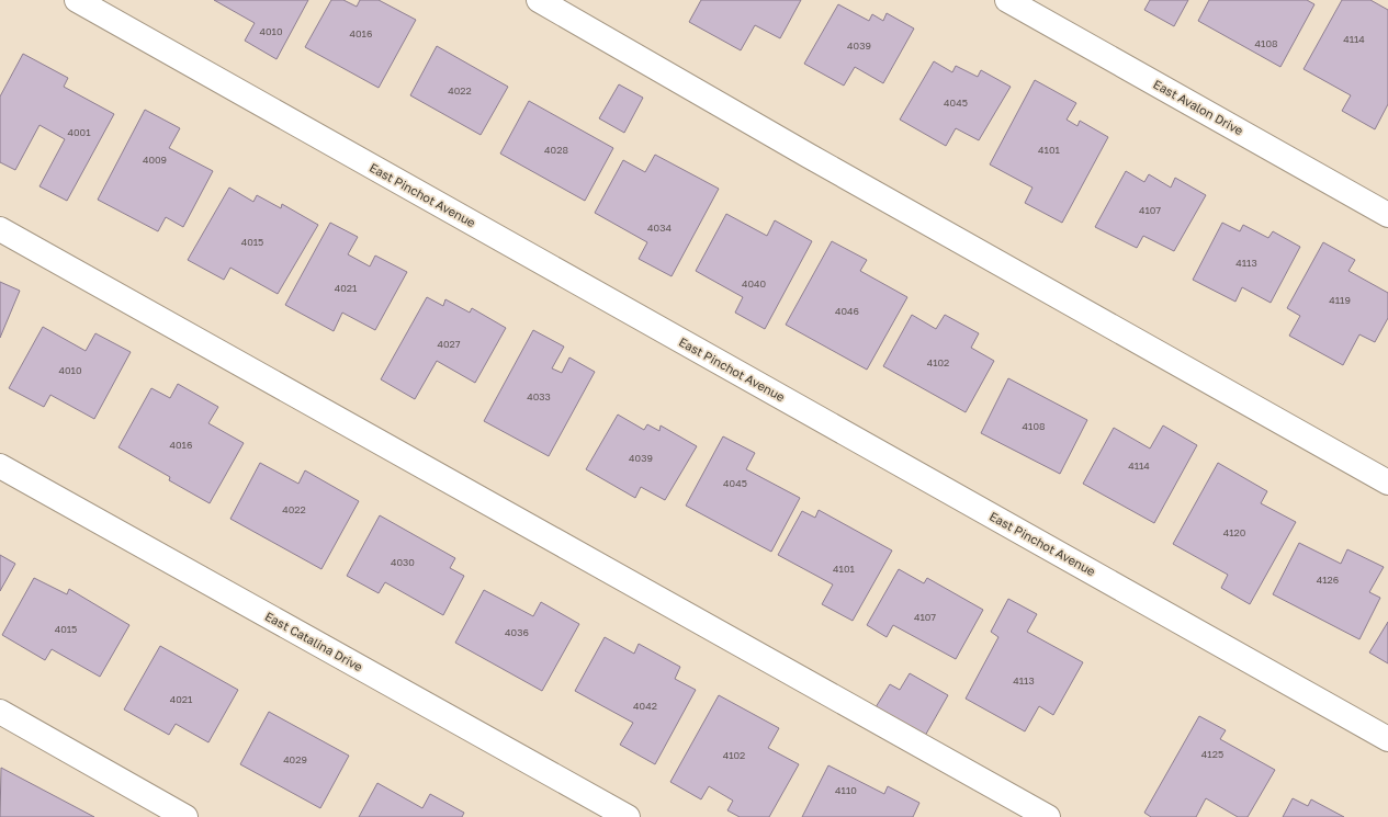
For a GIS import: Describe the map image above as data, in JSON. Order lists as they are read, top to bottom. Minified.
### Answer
{"streets":{"street":["East Avalon Drive","East Pinchot Avenue","East Catalina Drive"]},"house_numbers":["4010","4016","4114","4108","4039","4022","4045","4001","4028","4101","4009","4107","4034","4015","4113","4040","4021","4119","4046","4027","4102","4010","4033","4108","4016","4039","4114","4045","4022","4120","4030","4101","4126","4107","4015","4036","4113","4021","4042","4125","4102","4029","4110"]}
